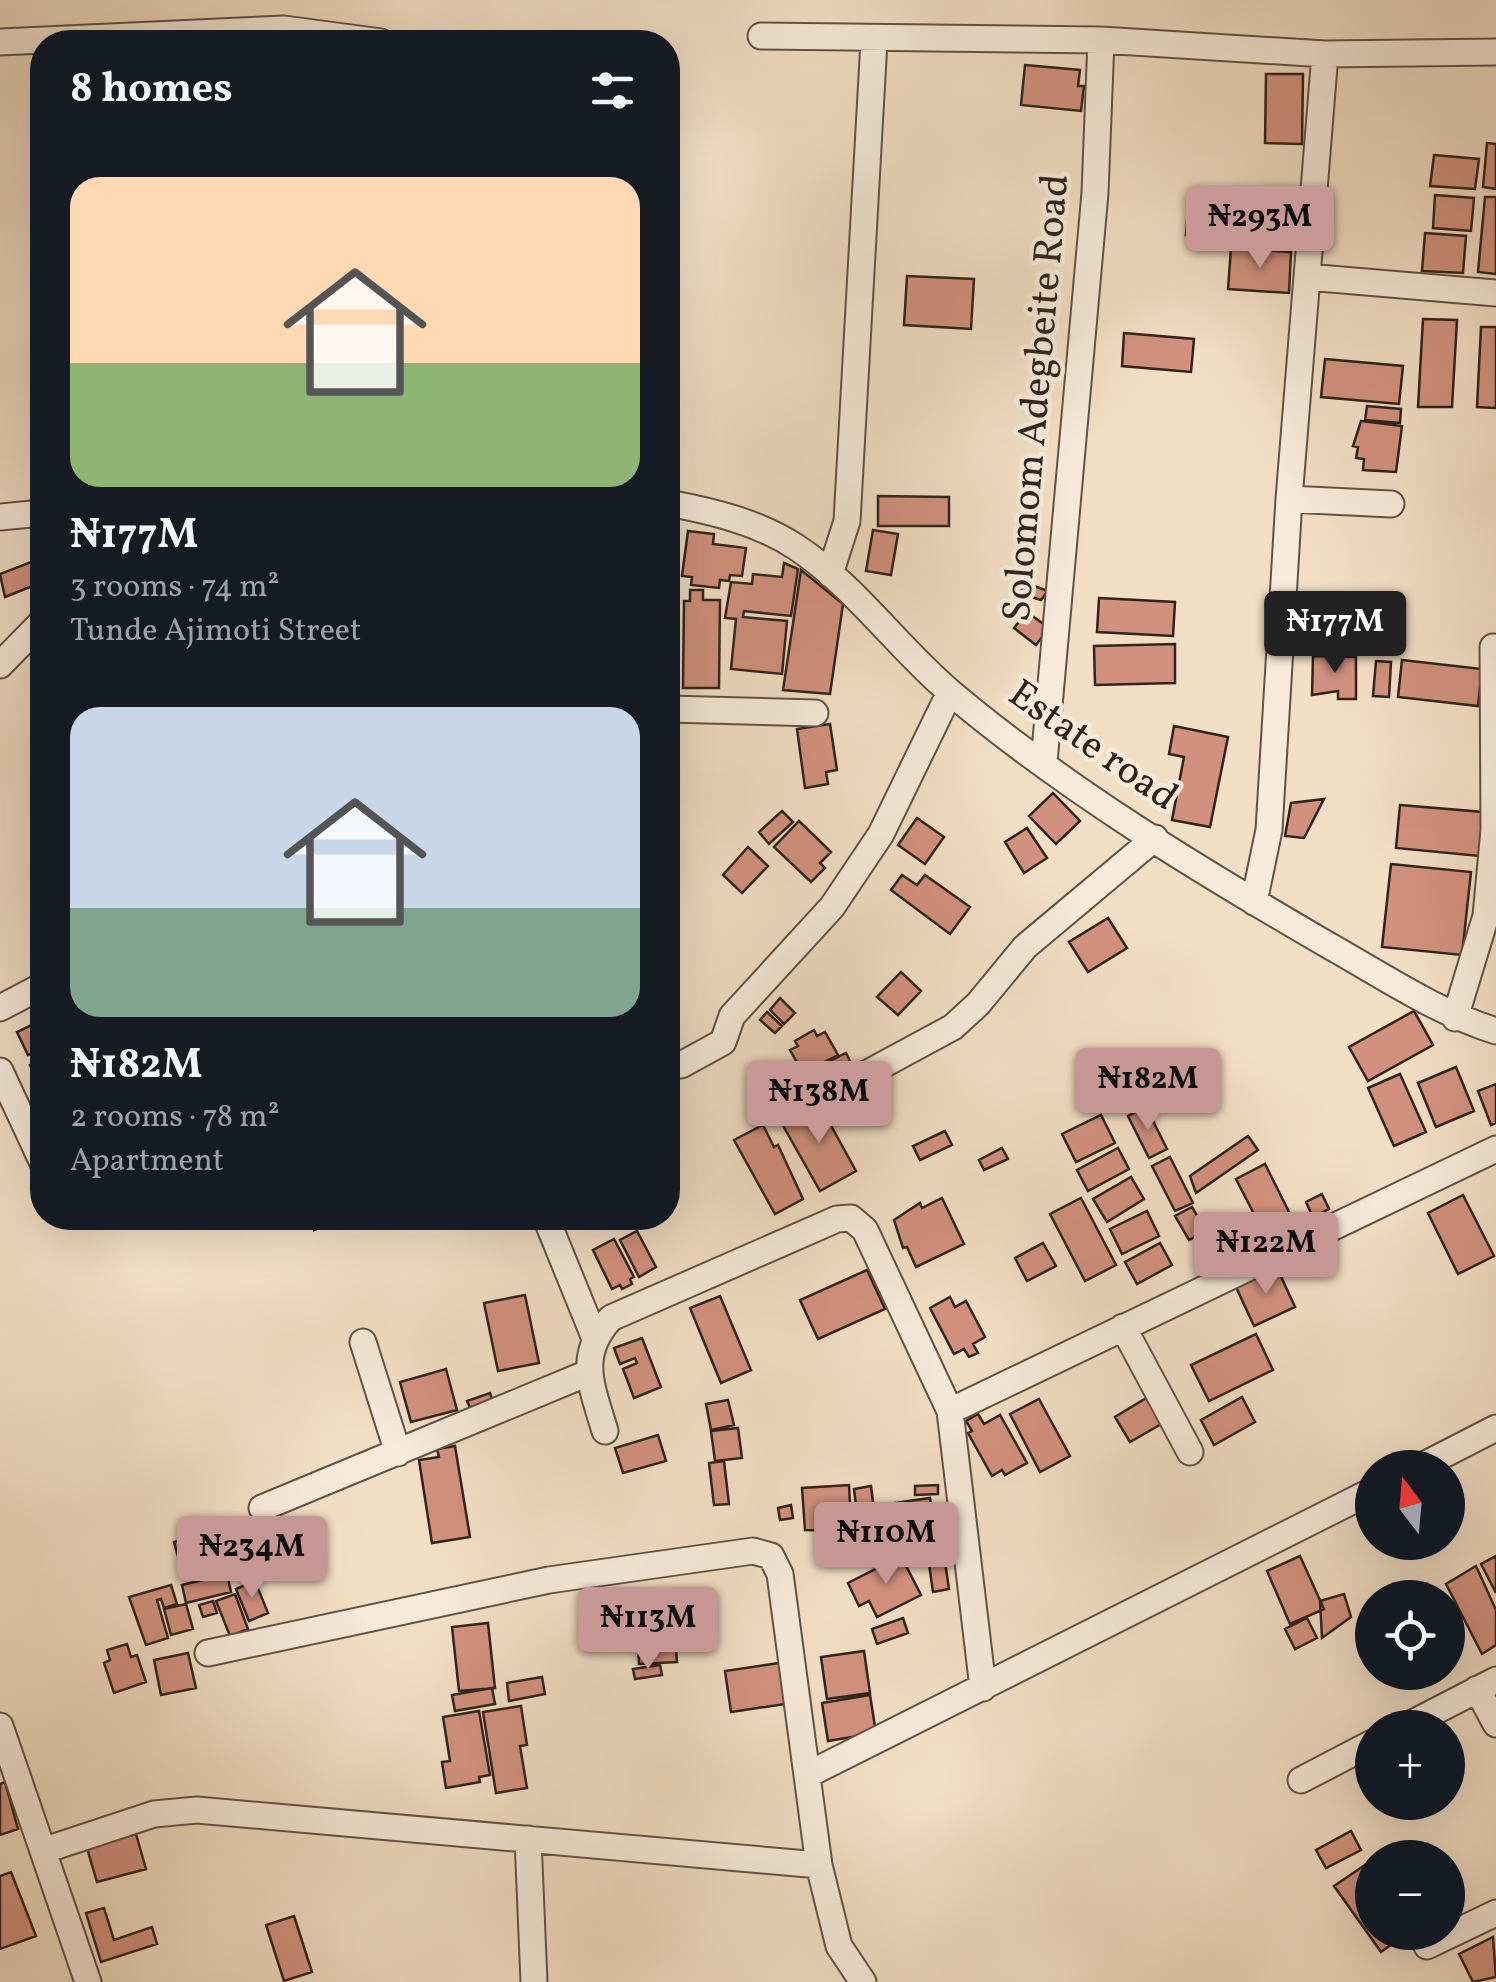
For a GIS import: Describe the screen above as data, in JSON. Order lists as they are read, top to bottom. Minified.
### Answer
{"streets":{"street":["Solomom Adegbeite Road","Estate road"]},"crossings":[["Solomom Adegbeite Road","Estate road"]],"north":"top","page":{"heading":"8 homes","list":[{"name":"₦177M","note":"3 rooms · 74 m² · Tunde Ajimoti Street"},{"name":"₦182M","note":"2 rooms · 78 m² · Apartment"}],"price":["₦293M","₦177M","₦182M","₦138M","₦122M","₦110M","₦234M","₦113M"],"map_buttons":["+","−"]}}
